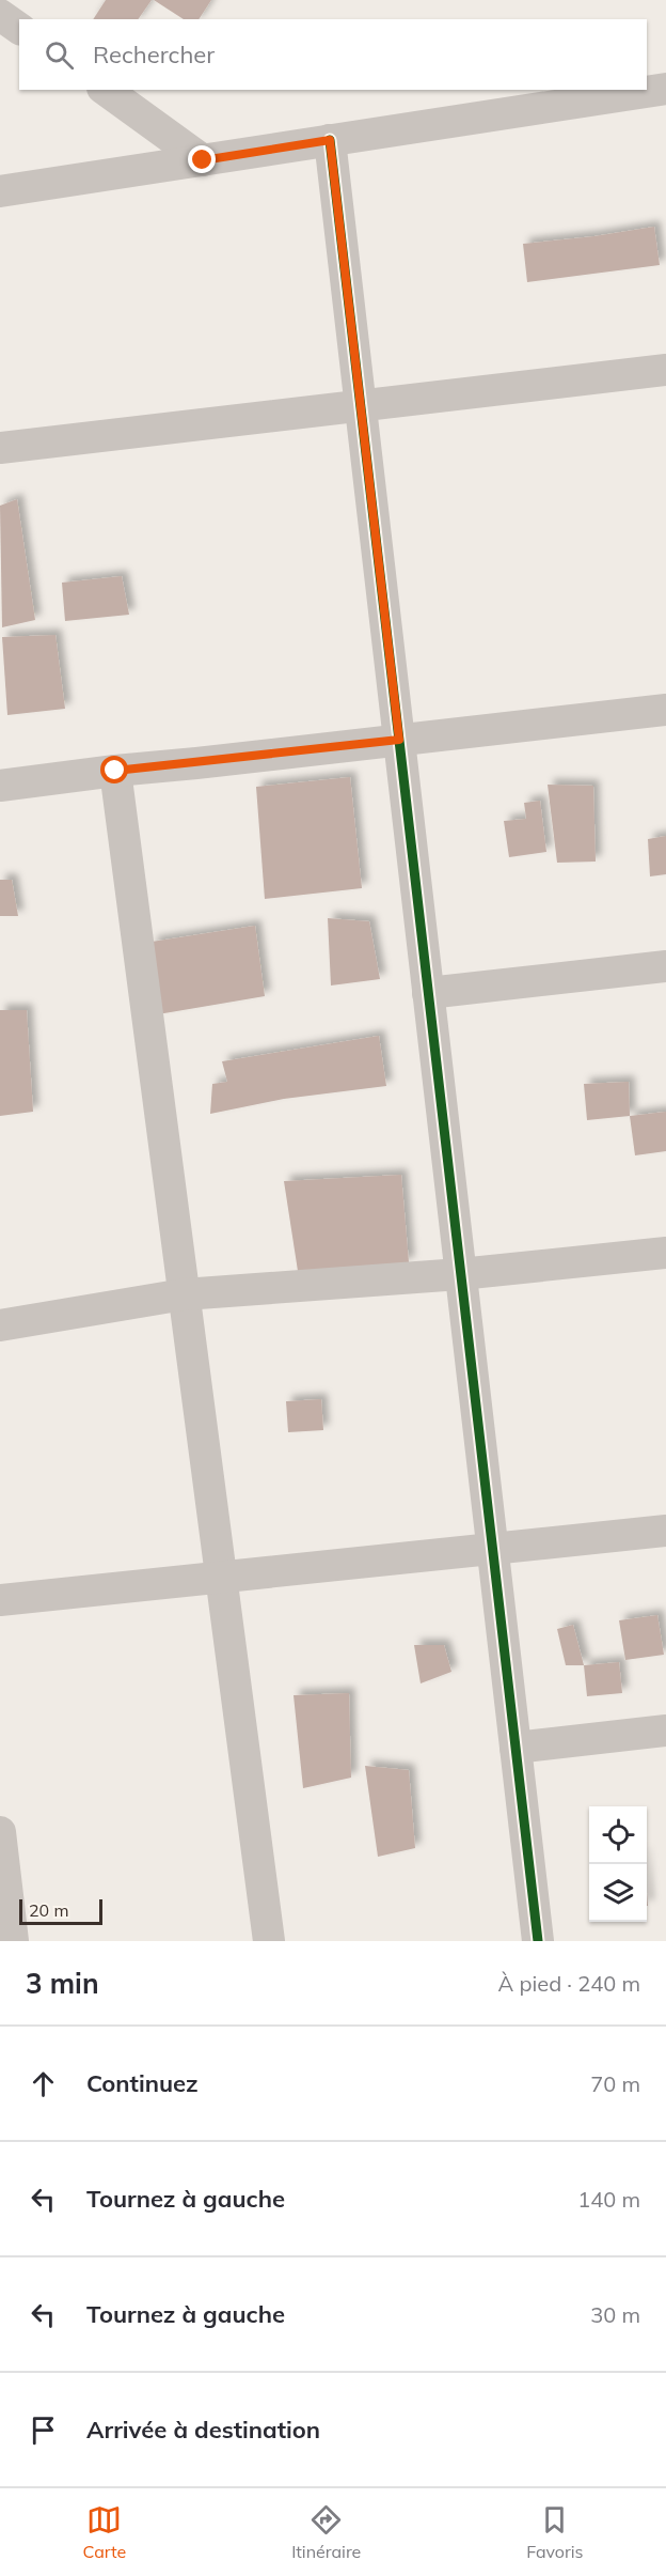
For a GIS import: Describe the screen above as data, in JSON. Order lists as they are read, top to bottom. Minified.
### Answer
{"scale_bar":"20 m","page":{"search":"Rechercher","scale":"20 m","heading":["3 min","À pied · 240 m"],"list":[["Continuez","70 m"],["Tournez à gauche","140 m"],["Tournez à gauche","30 m"],"Arrivée à destination"],"nav":["Carte","Itinéraire","Favoris"]}}
